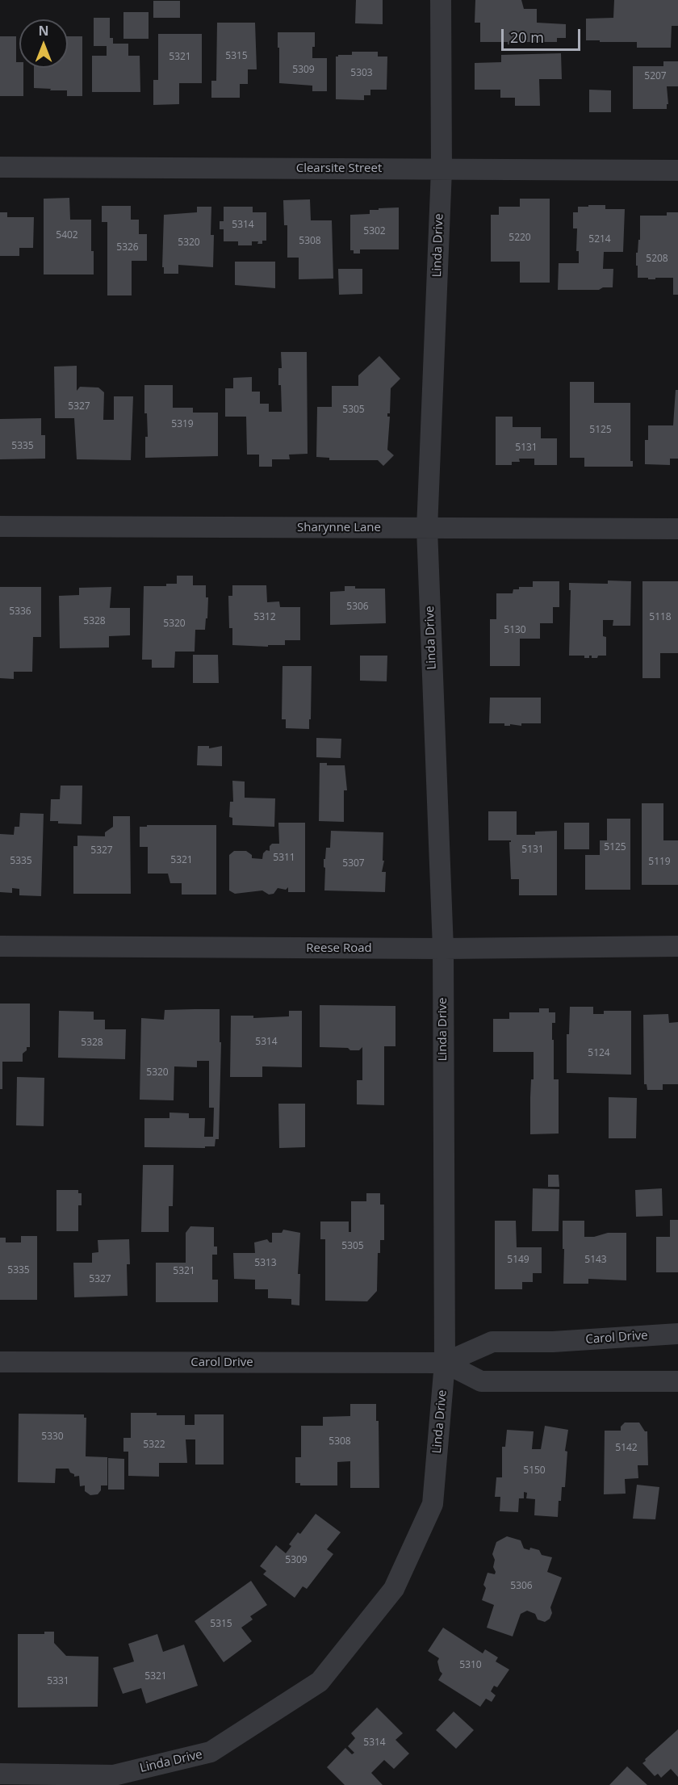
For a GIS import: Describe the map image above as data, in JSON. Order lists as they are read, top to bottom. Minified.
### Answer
{"streets":{"street":["Clearsite Street","Linda Drive","Sharynne Lane","Reese Road","Carol Drive"]},"crossings":[["Clearsite Street","Linda Drive"],["Linda Drive","Sharynne Lane"],["Linda Drive","Reese Road"],["Linda Drive","Carol Drive"]],"house_numbers":["5315","5321","5309","5303","5207","5314","5302","5402","5220","5214","5308","5320","5326","5208","5327","5305","5319","5125","5335","5131","5306","5336","5312","5118","5328","5320","5130","5125","5131","5327","5311","5321","5335","5119","5307","5314","5328","5124","5320","5305","5149","5143","5313","5335","5321","5327","5330","5308","5322","5142","5150","5309","5306","5315","5310","5321","5331","5314"],"scale_bar":"20 m","north":"top"}
